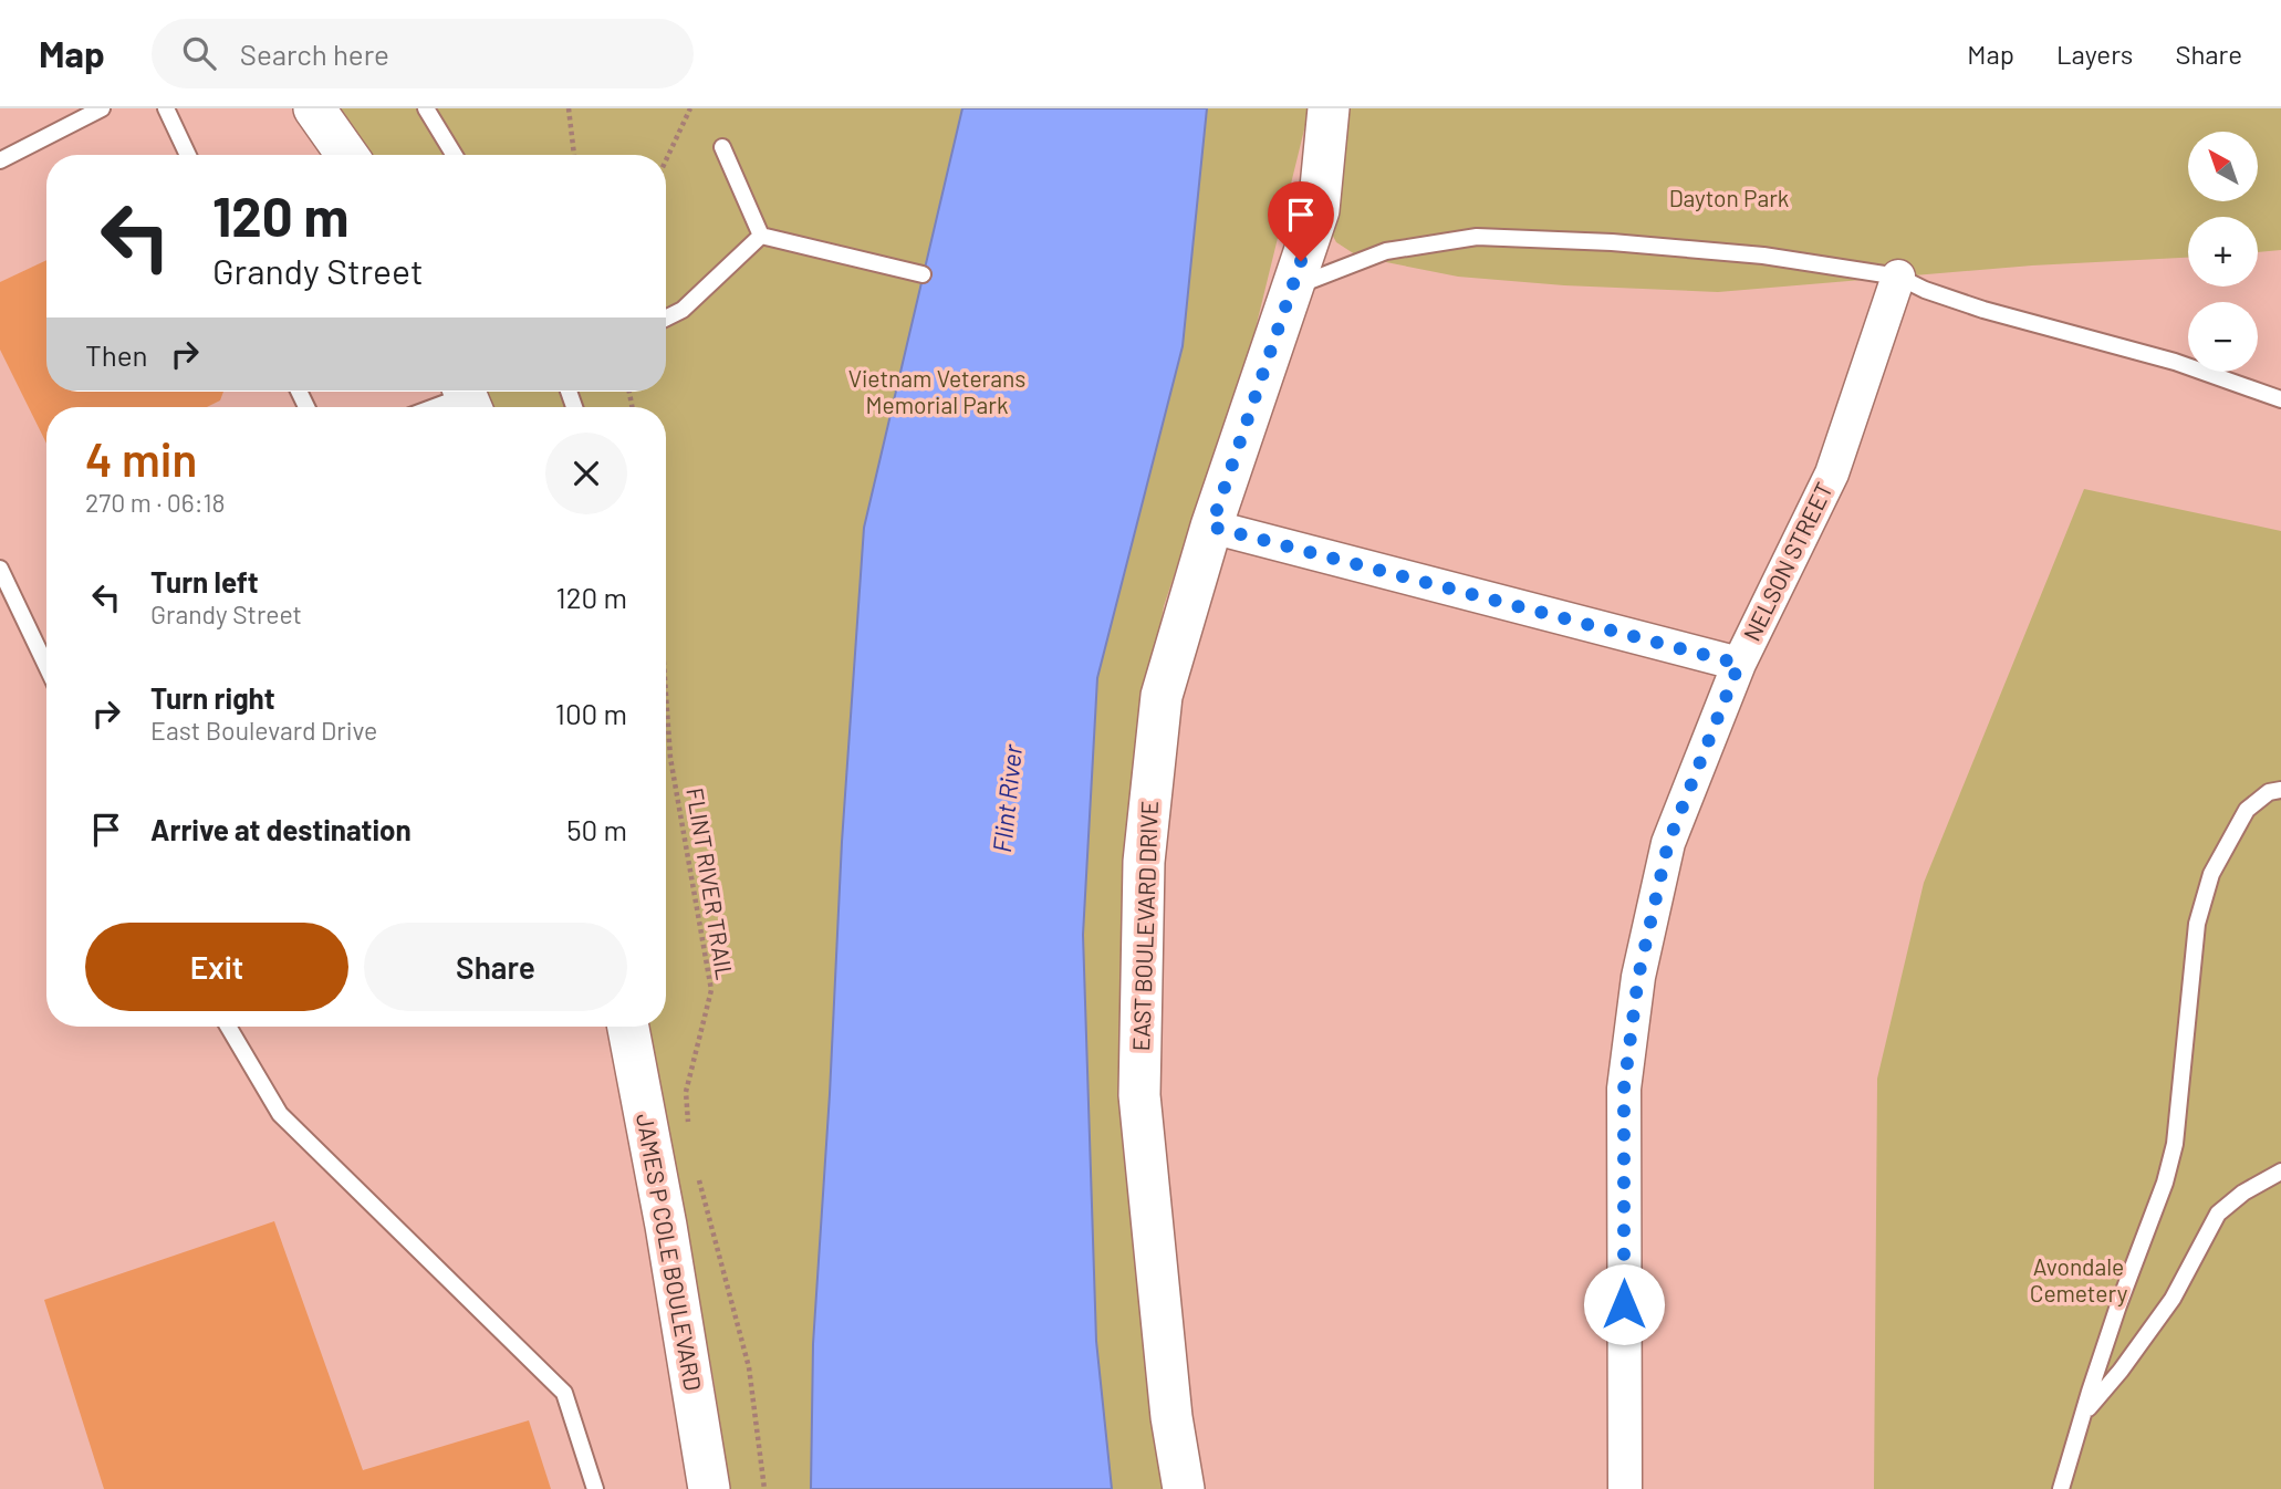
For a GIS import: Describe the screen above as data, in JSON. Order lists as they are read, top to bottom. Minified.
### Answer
{"streets":{"street":["NELSON STREET","EAST BOULEVARD DRIVE","JAMES P COLE BOULEVARD"],"path":["FLINT RIVER TRAIL"]},"water":["Flint River"],"parks":["Dayton Park","Vietnam Veterans Memorial Park","Avondale Cemetery"],"north":"top left","page":{"header":"Map","search":"Search here","nav":["Map","Layers","Share"],"map_buttons":["+","−"],"turn":["120 m","Grandy Street"],"then":"Then","heading":["4 min","270 m · 06:18"],"list":[{"name":"Turn left","note":"Grandy Street","value":"120 m"},{"name":"Turn right","note":"East Boulevard Drive","value":"100 m"},{"name":"Arrive at destination","value":"50 m"}],"buttons":["Exit","Share"]}}
